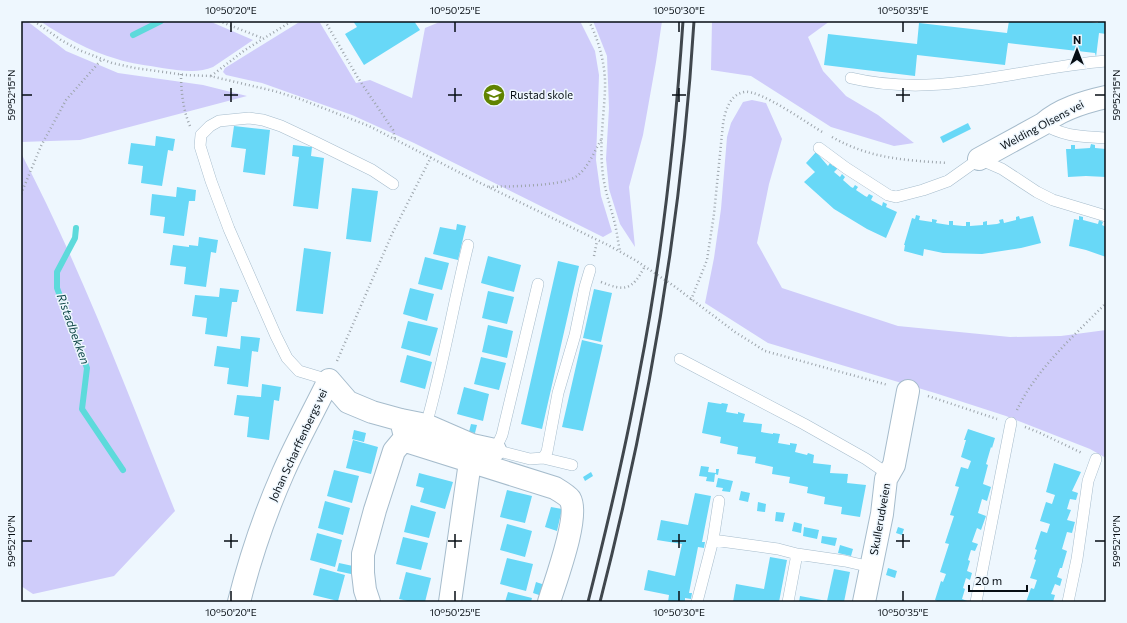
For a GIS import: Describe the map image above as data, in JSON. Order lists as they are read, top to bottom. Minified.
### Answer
{"streets":{"street":["Welding Olsens vei","Johan Scharffenbergs vei","Skullerudveien"]},"water":["Ristadbekken"],"places":{"school or university":["Rustad skole"]},"scale_bar":"20 m","north":"top","coordinates":["10°50'20\"E","10°50'25\"E","10°50'30\"E","10°50'35\"E","59°52'15\"N","59°52'10\"N"]}
